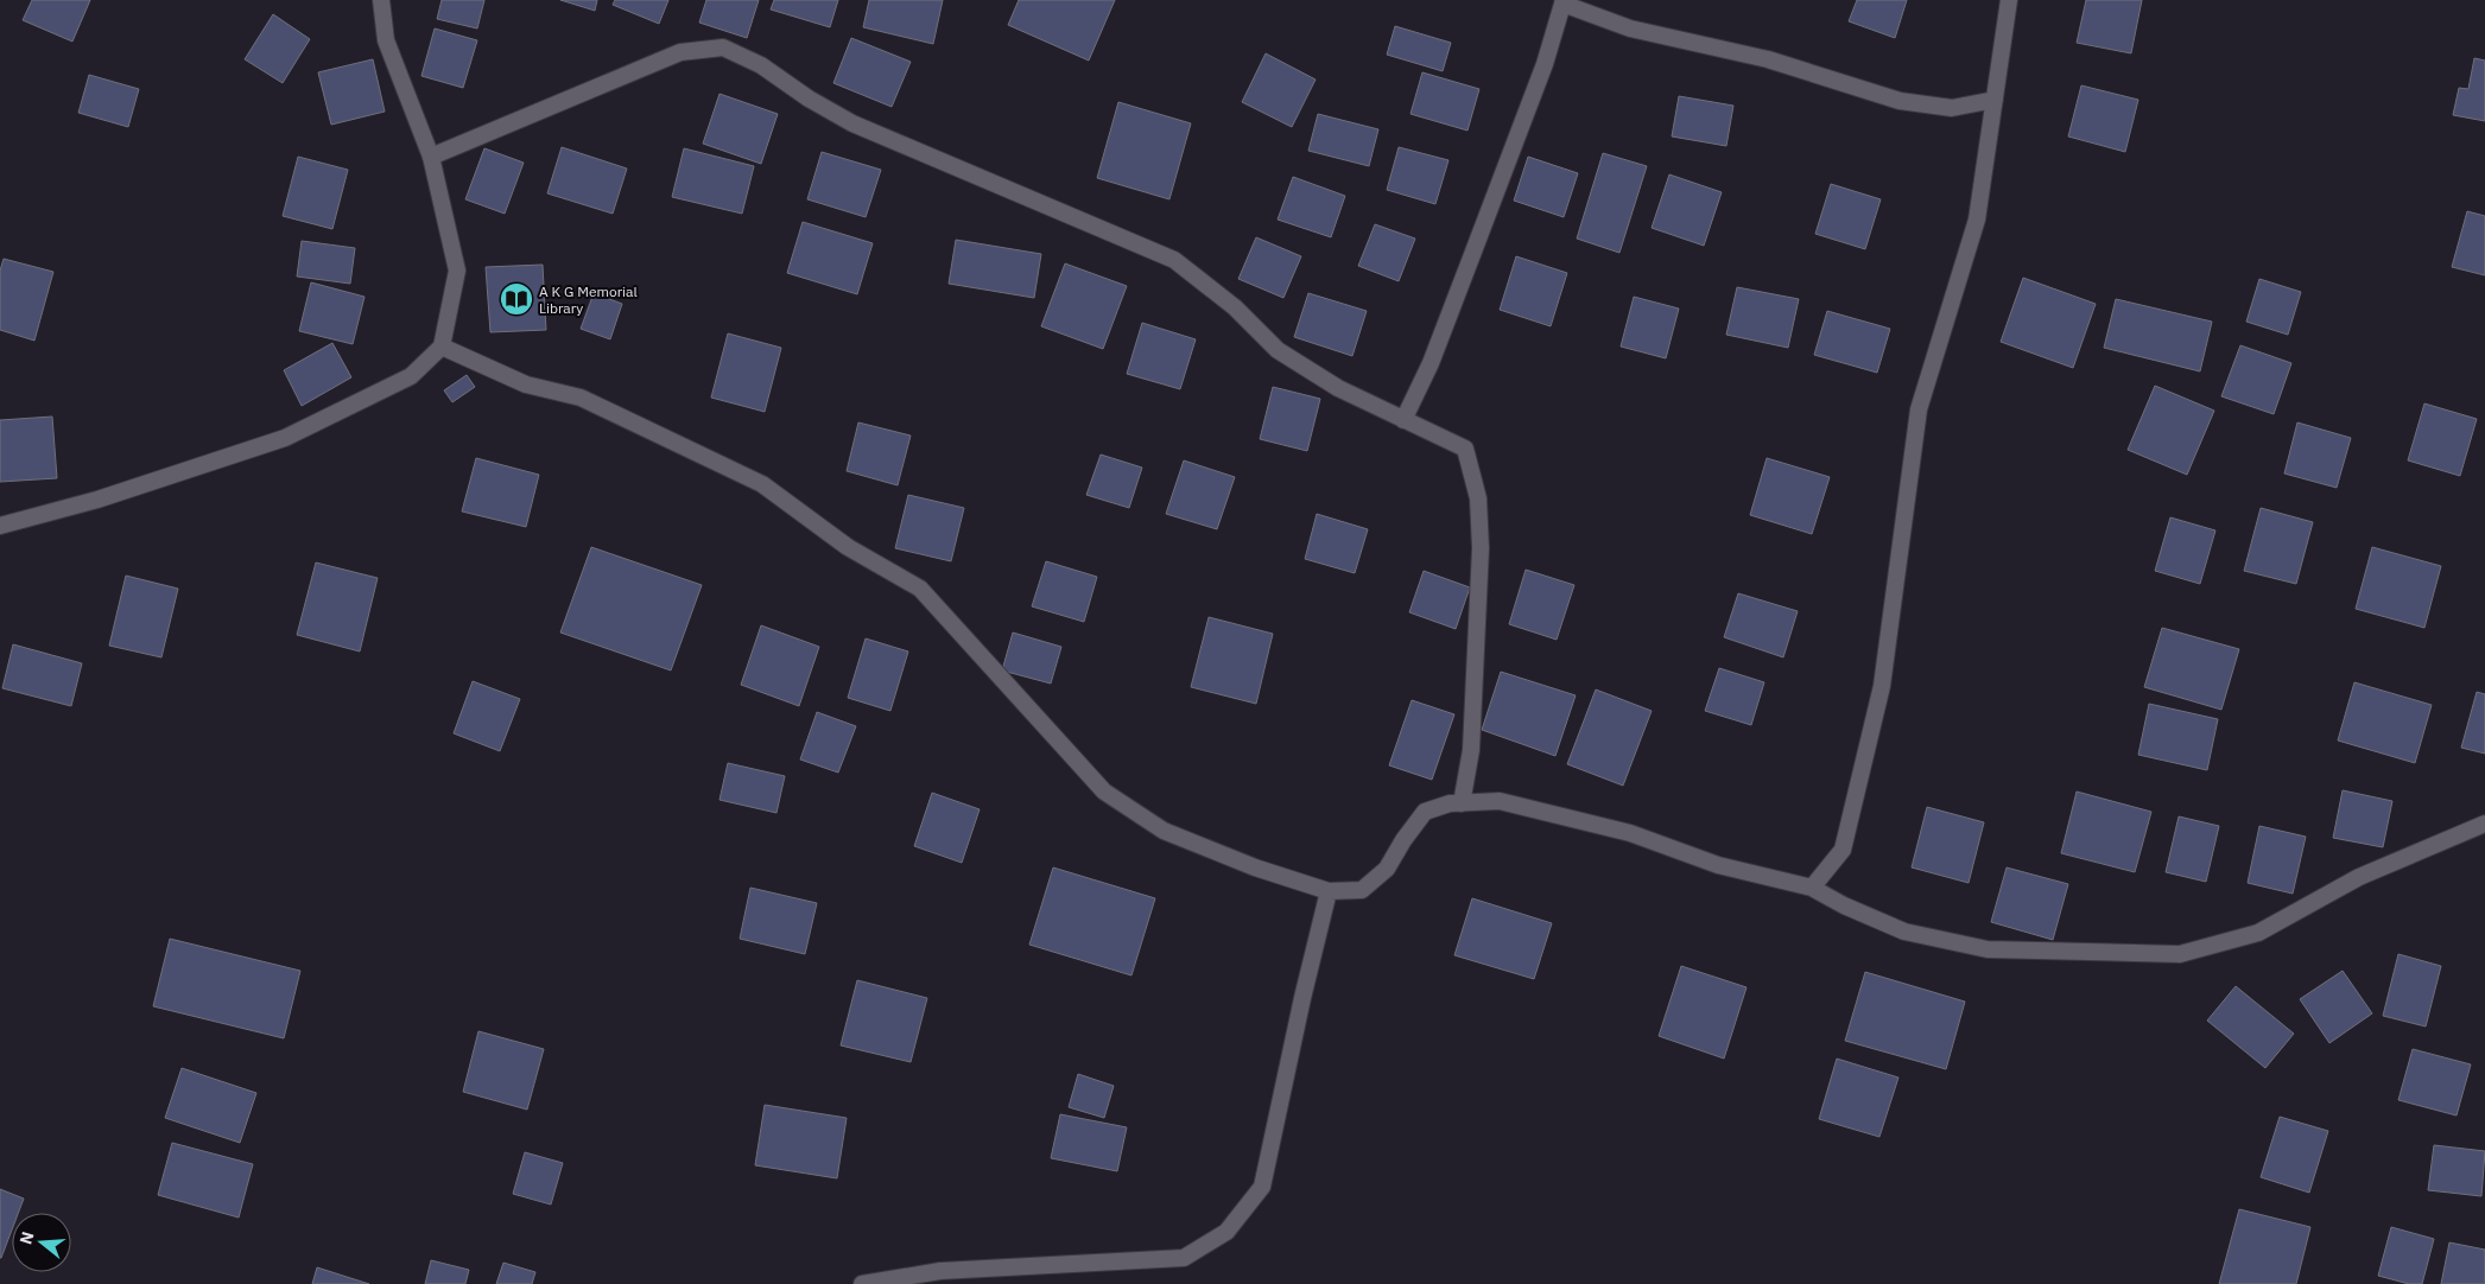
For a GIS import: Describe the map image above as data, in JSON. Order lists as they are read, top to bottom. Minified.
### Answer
{"places":{"library":["A K G Memorial Library"]},"north":"left"}
